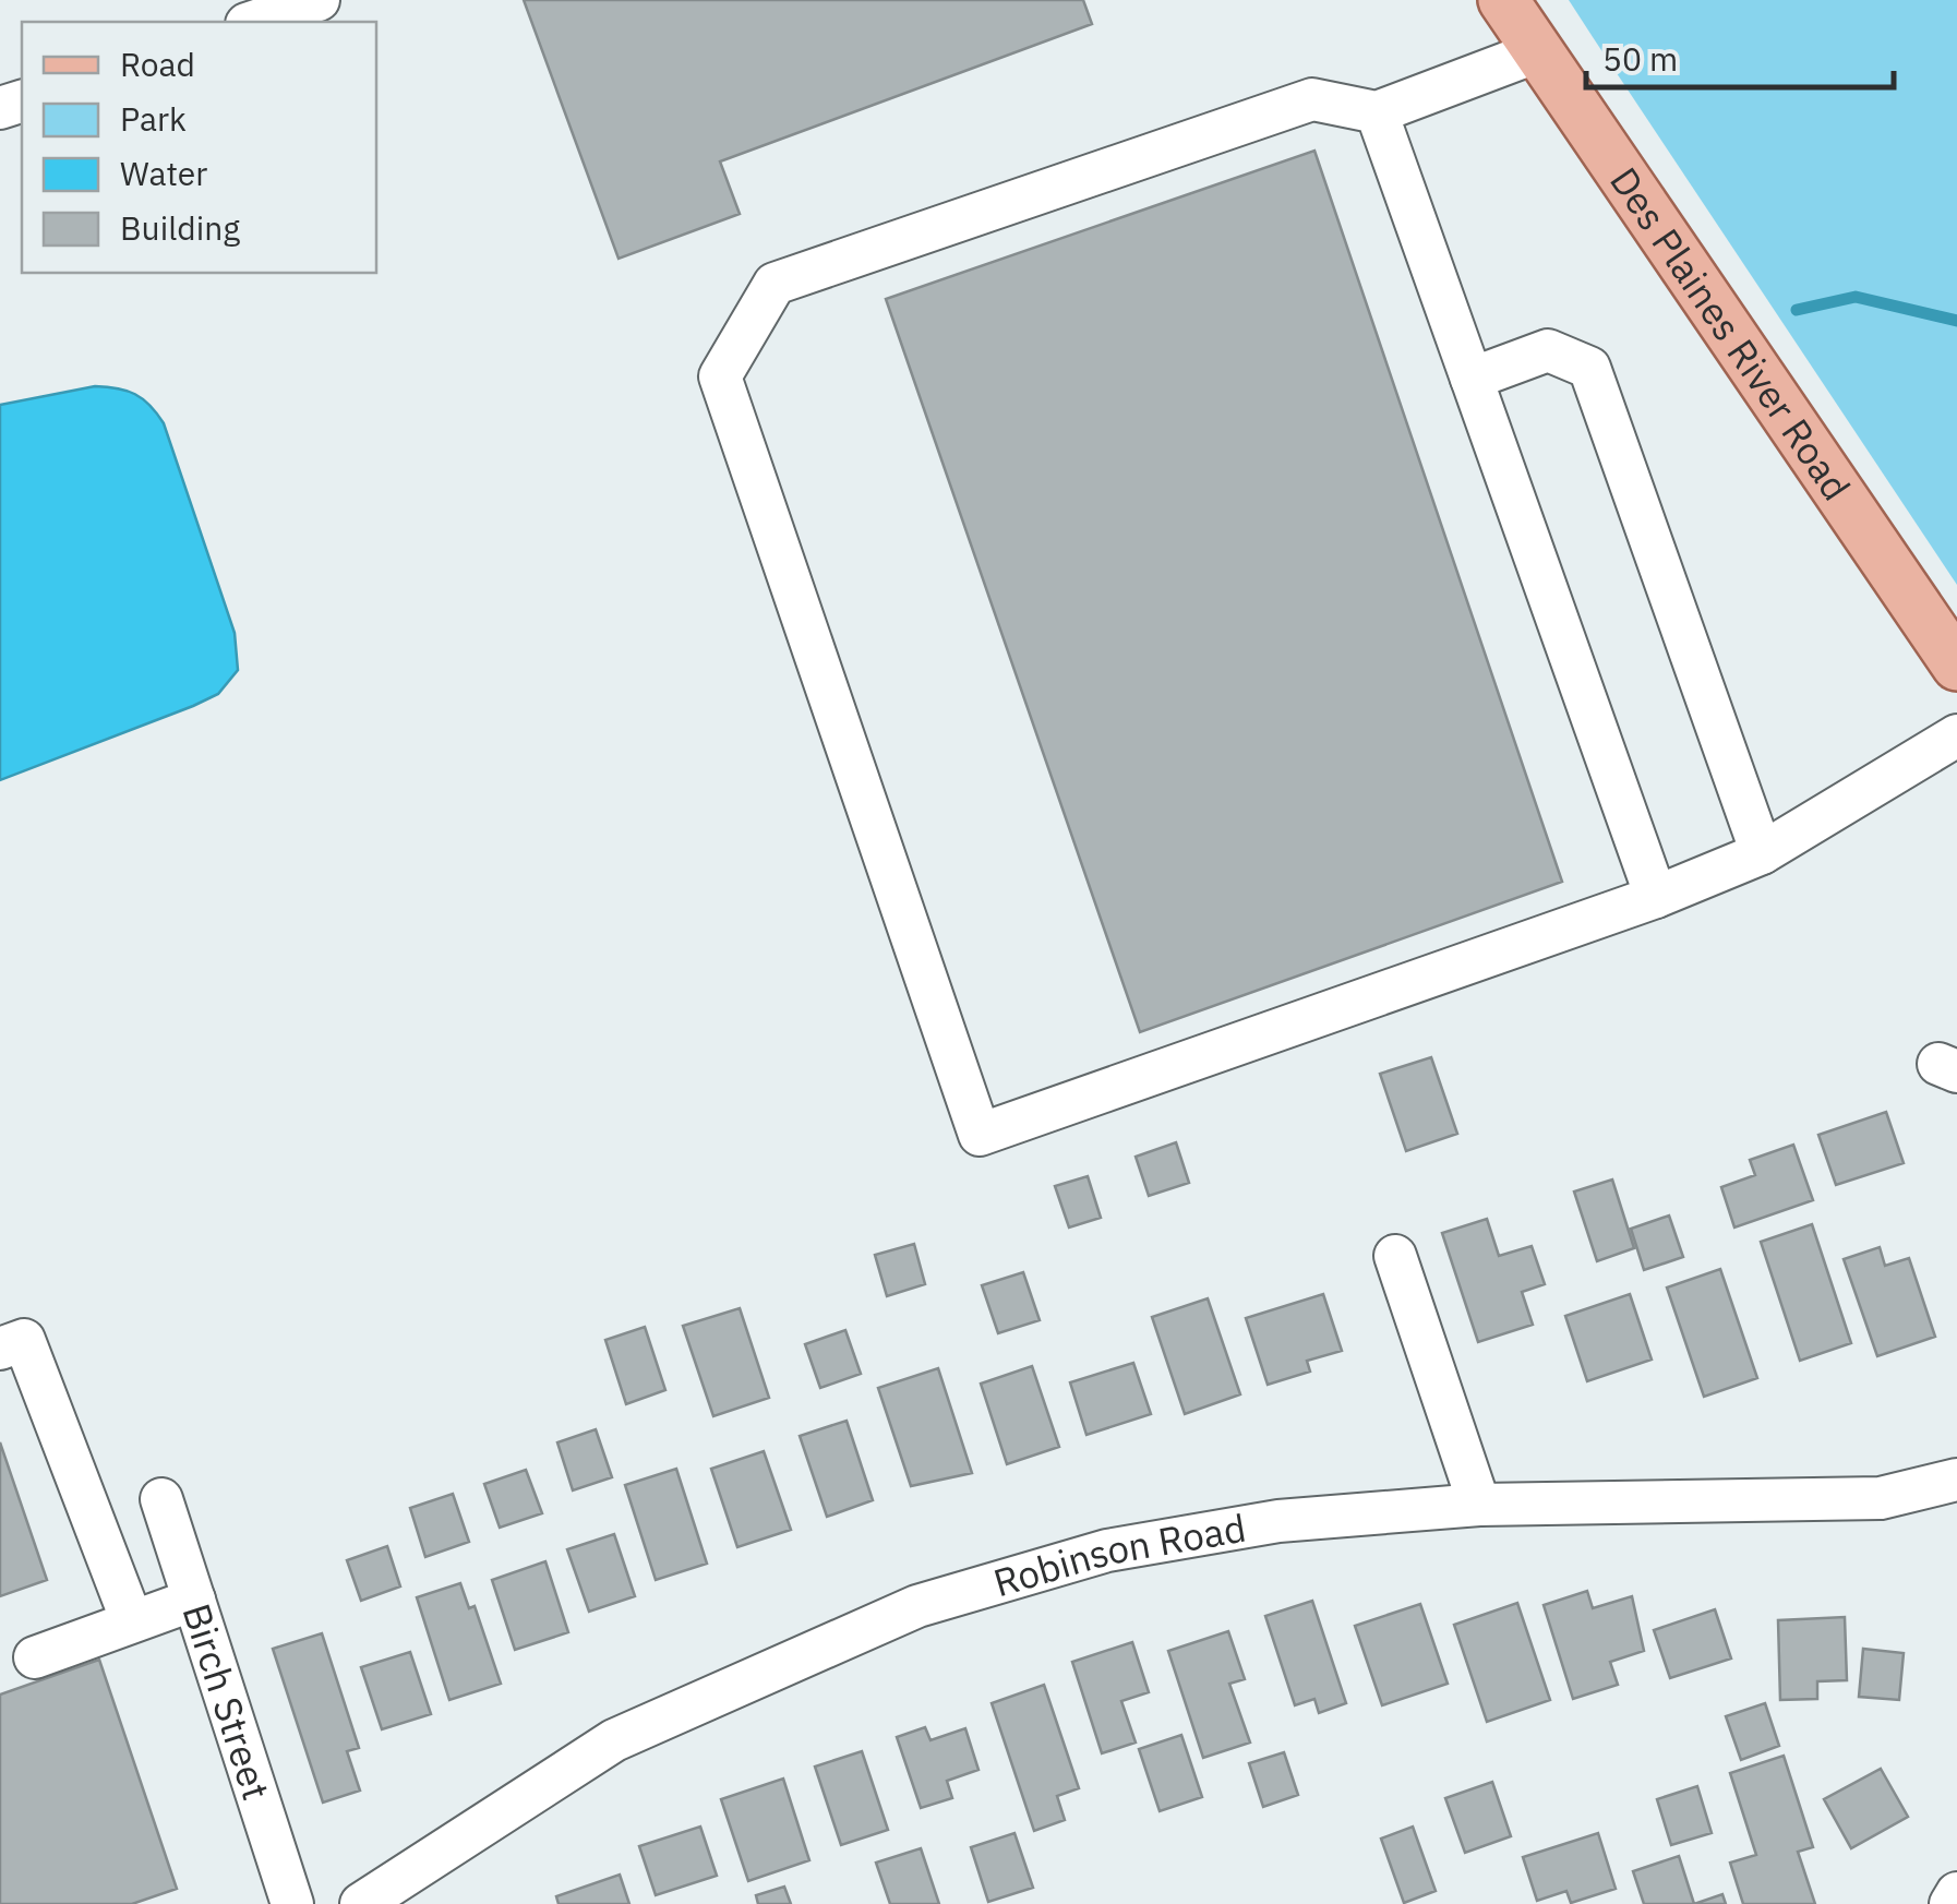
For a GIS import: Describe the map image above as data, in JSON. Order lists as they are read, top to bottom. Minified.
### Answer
{"streets":{"main road":["Des Plaines River Road"],"street":["Robinson Road","Birch Street"]},"legend":["Road","Park","Water","Building"],"scale_bar":"50 m"}
